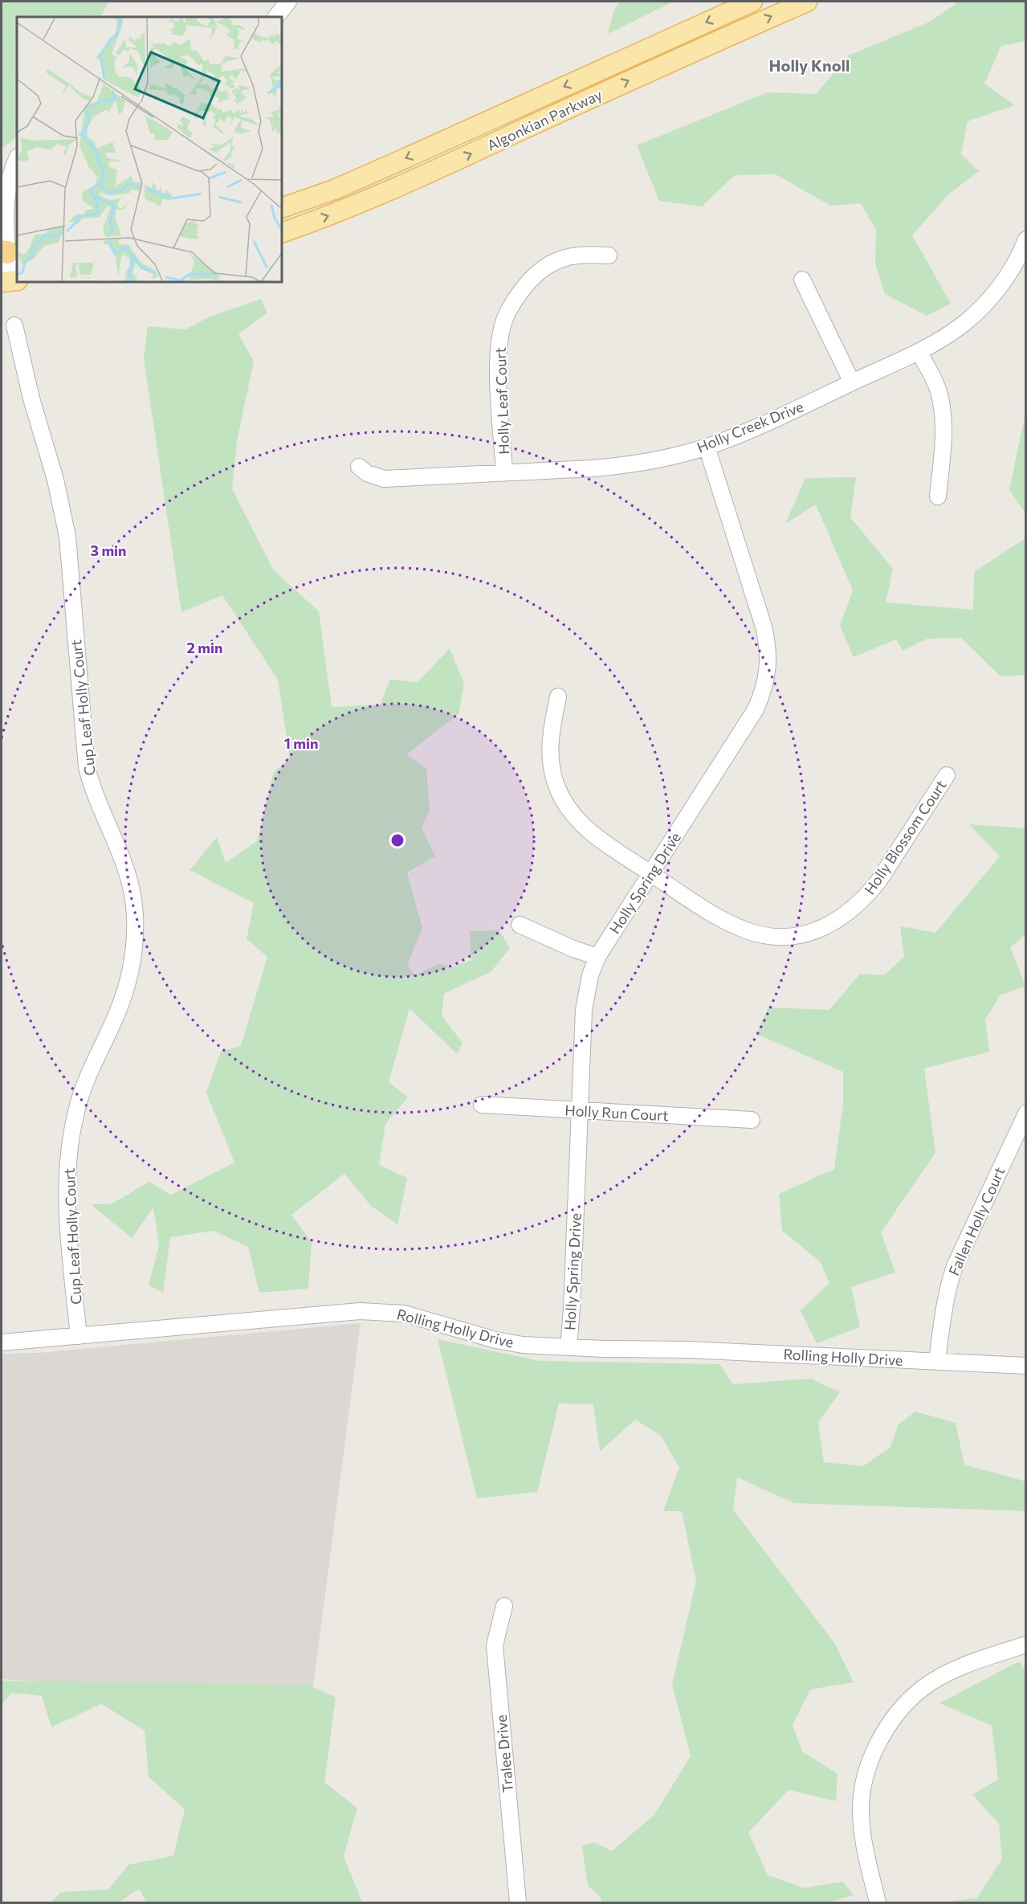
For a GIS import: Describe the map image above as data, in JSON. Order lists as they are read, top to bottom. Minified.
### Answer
{"streets":{"main road":["Algonkian Parkway"],"street":["Holly Leaf Court","Holly Creek Drive","Cup Leaf Holly Court","Holly Blossom Court","Holly Spring Drive","Holly Run Court","Fallen Holly Court","Rolling Holly Drive","Tralee Drive"]},"crossings":[["Holly Leaf Court","Holly Creek Drive"],["Holly Creek Drive","Holly Spring Drive"],["Cup Leaf Holly Court","Rolling Holly Drive"],["Holly Blossom Court","Holly Spring Drive"],["Holly Spring Drive","Holly Run Court"],["Holly Spring Drive","Rolling Holly Drive"],["Fallen Holly Court","Rolling Holly Drive"]],"districts":["Holly Knoll"],"rings":["3 min","2 min","1 min"]}
